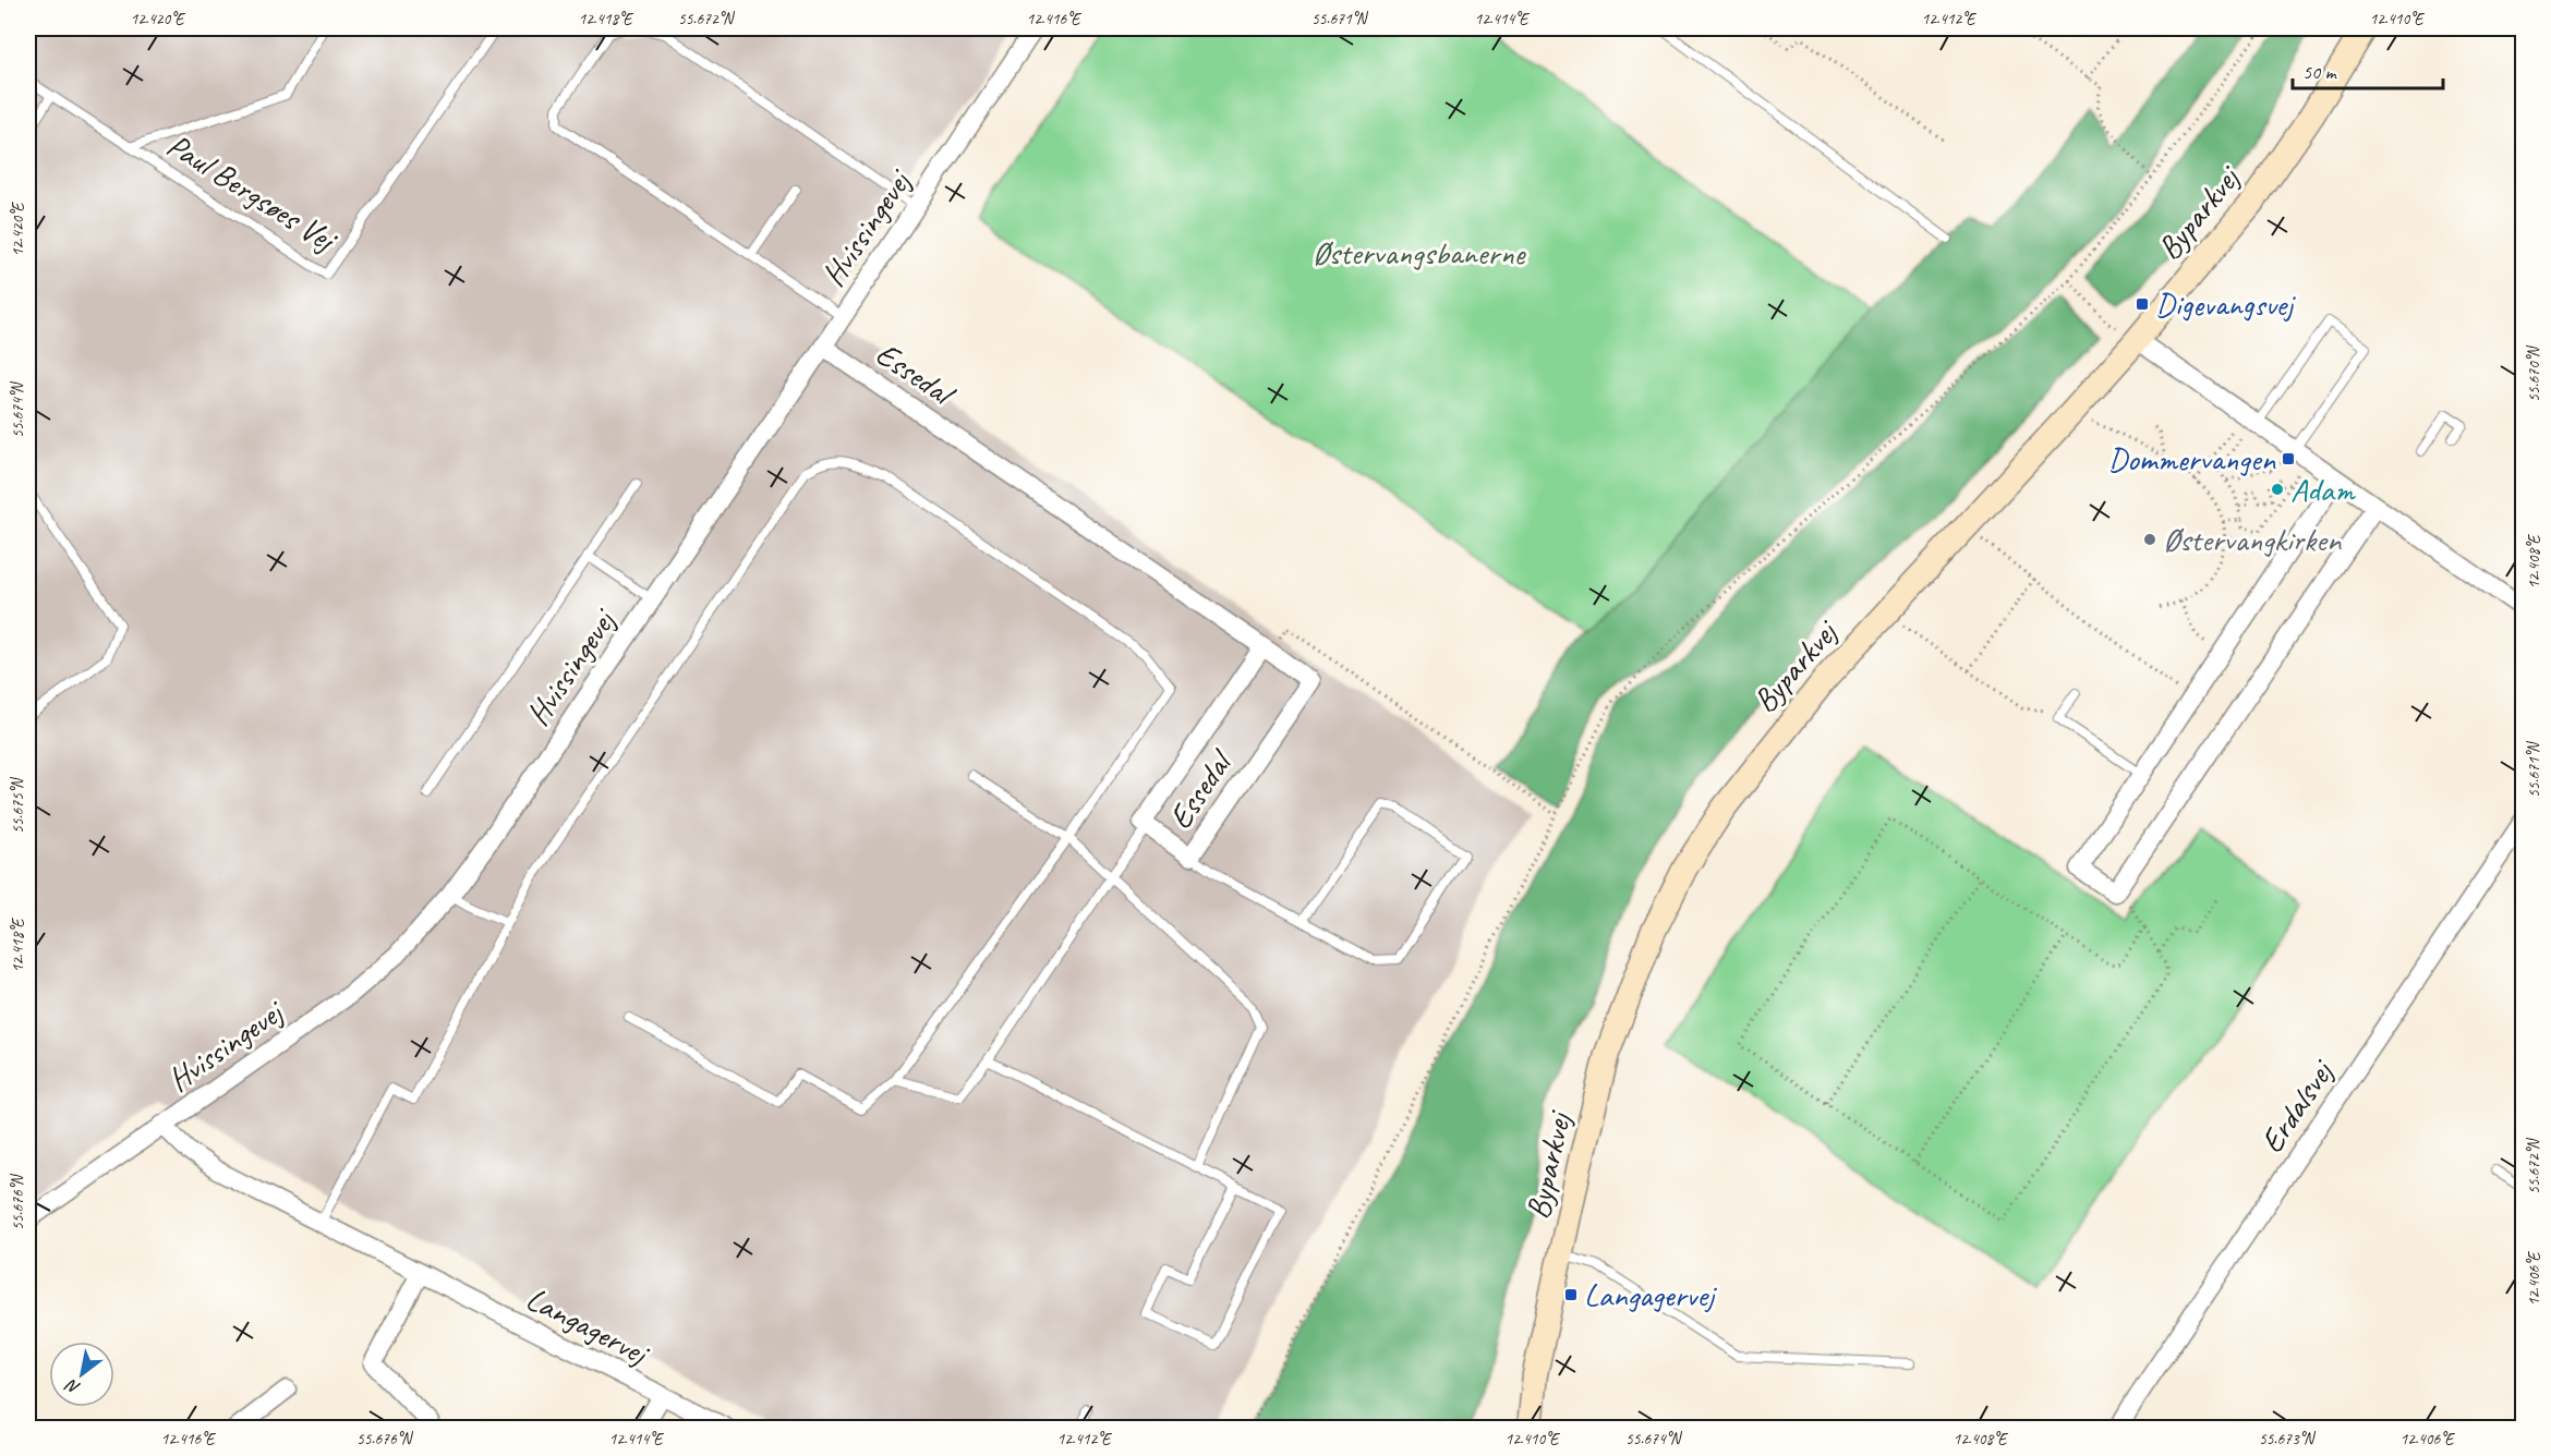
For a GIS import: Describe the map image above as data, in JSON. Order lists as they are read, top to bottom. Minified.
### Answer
{"streets":{"street":["Byparkvej","Hvissingevej","Essedal","Erdalsvej","Langagervej"],"lane":["Paul Bergsøes Vej"]},"crossings":[["Hvissingevej","Essedal"],["Hvissingevej","Langagervej"]],"parks":["Østervangsbanerne"],"places":{"transit":["Digevangsvej","Dommervangen","Langagervej"],"other":["Adam","Østervangkirken"]},"scale_bar":"50 m","north":"bottom left","coordinates":["12.420°E","12.418°E","55.672°N","12.416°E","55.671°N","12.414°E","12.412°E","12.410°E","55.670°N","55.674°N","12.408°E","55.675°N","55.676°N","12.406°E","55.673°N"]}
